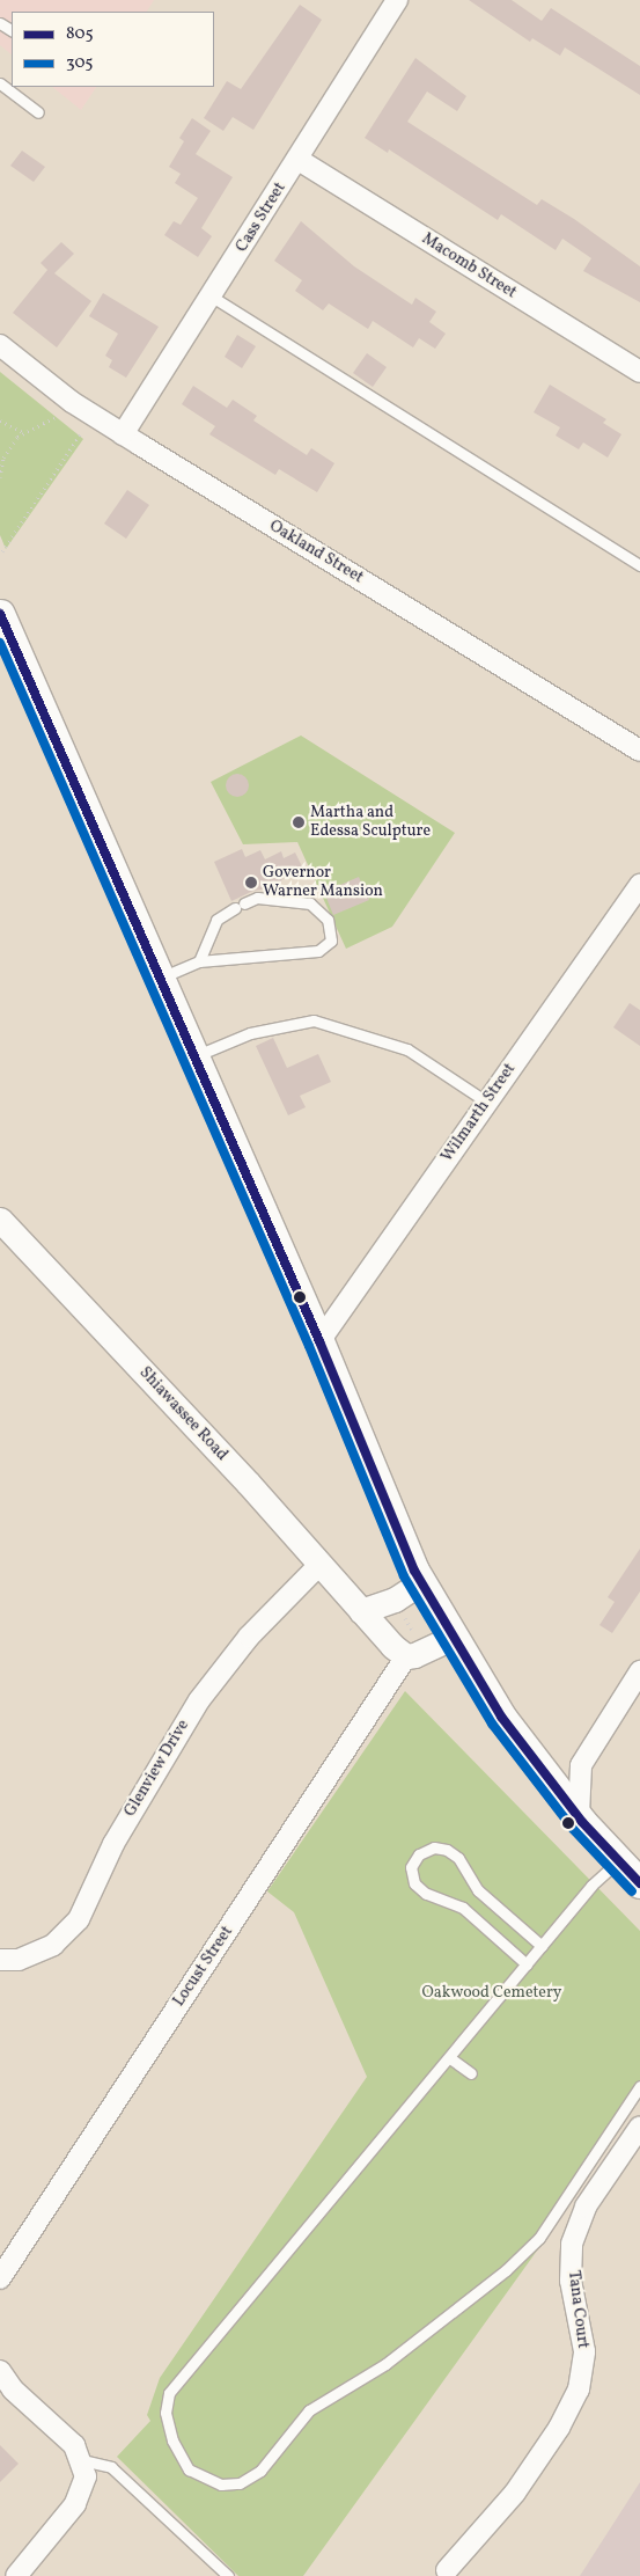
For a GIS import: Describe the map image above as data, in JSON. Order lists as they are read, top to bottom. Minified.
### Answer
{"streets":{"street":["Cass Street","Macomb Street","Oakland Street","Wilmarth Street","Shiawassee Road","Glenview Drive","Locust Street","Tana Court"]},"crossings":[["Cass Street","Macomb Street"],["Cass Street","Oakland Street"],["Shiawassee Road","Glenview Drive"],["Shiawassee Road","Locust Street"]],"parks":["Oakwood Cemetery"],"places":["Martha and Edessa Sculpture","Governor Warner Mansion"],"lines":["transit line 805","transit line 305"],"legend":["805","305"]}
